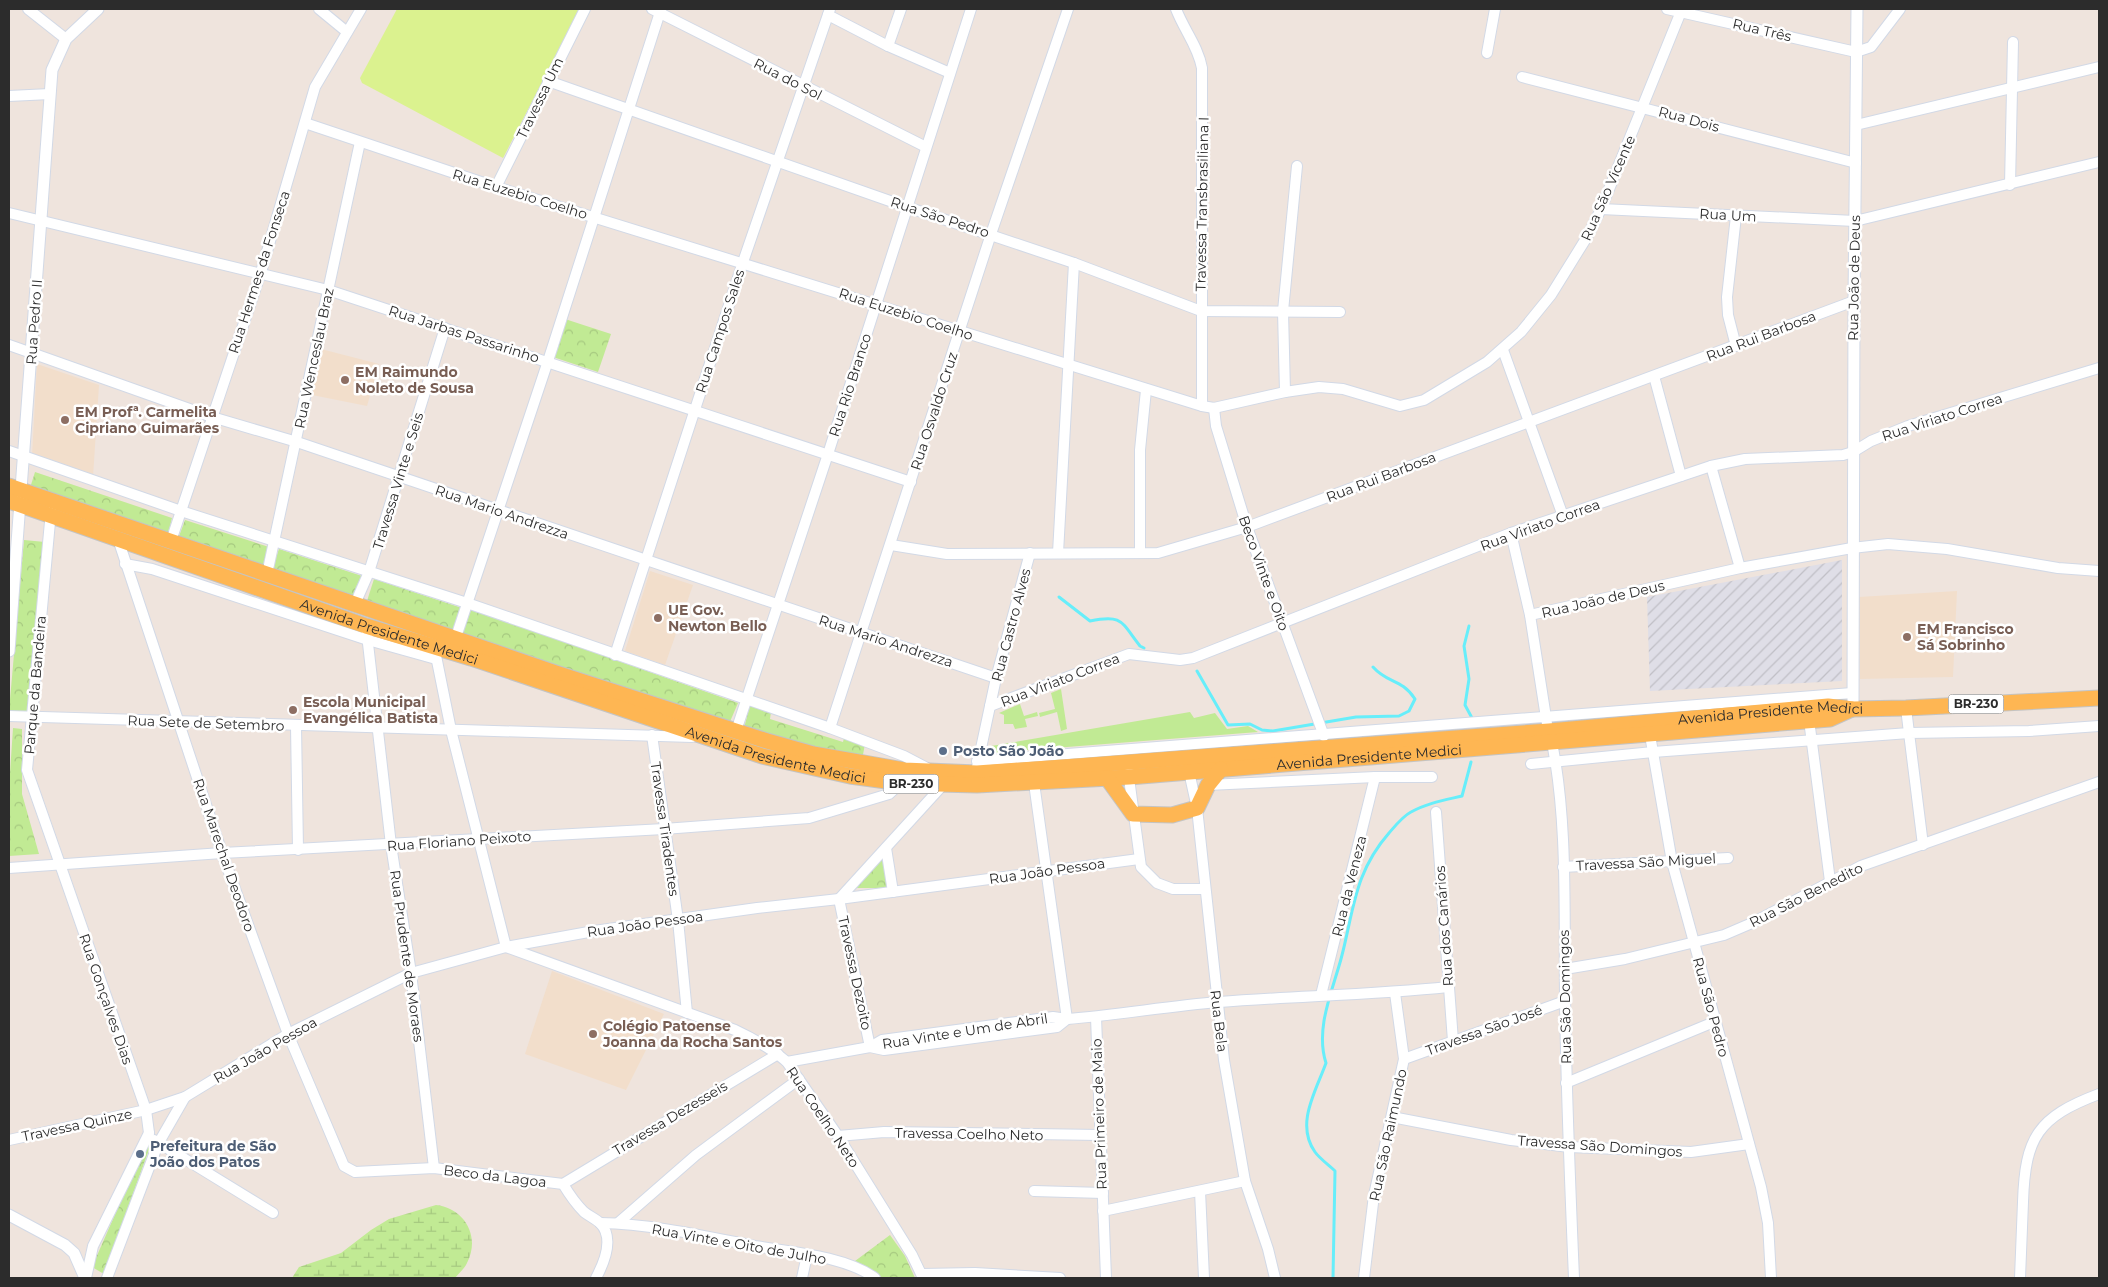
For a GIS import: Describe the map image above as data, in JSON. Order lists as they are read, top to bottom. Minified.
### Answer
{"streets":{"main road":["Avenida Presidente Medici","BR-230"],"street":["Rua Três","Rua do Sol","Travessa Um","Rua Dois","Rua São Vicente","Rua Euzebio Coelho","Travessa Transbrasiliana I","Rua Um","Rua São Pedro","Rua Hermes da Fonseca","Rua João de Deus","Rua Pedro II","Rua Campos Sales","Rua Jarbas Passarinho","Rua Rui Barbosa","Rua Wenceslau Braz","Rua Rio Branco","Rua Osvaldo Cruz","Rua Viriato Correa","Travessa Vinte e Seis","Rua Mario Andrezza","Beco Vinte e Oito","Rua Castro Alves","Parque da Bandeira","Rua Sete de Setembro","Travessa Tiradentes","Rua Floriano Peixoto","Rua Marechal Deodoro","Travessa São Miguel","Rua João Pessoa","Rua da Veneza","Rua São Benedito","Rua dos Canários","Rua Prudente de Moraes","Travessa Dezoito","Rua São Domingos","Rua Gonçalves Dias","Rua Bela","Travessa São José","Rua Vinte e Um de Abril","Rua Primeiro de Maio","Rua Coelho Neto","Travessa Dezesseis","Travessa Quinze","Travessa Coelho Neto","Rua São Raimundo","Travessa São Domingos","Beco da Lagoa","Rua Vinte e Oito de Julho"]},"crossings":[["Rua Três","Rua São Vicente"],["Rua Três","Rua João de Deus"],["Rua do Sol","Rua Campos Sales"],["Rua do Sol","Rua Rio Branco"],["Travessa Um","Rua Euzebio Coelho"],["Travessa Um","Rua São Pedro"],["Rua Dois","Rua São Vicente"],["Rua Dois","Rua João de Deus"],["Rua São Vicente","Rua Euzebio Coelho"],["Rua São Vicente","Rua Um"],["Rua Euzebio Coelho","Travessa Transbrasiliana I"],["Rua Euzebio Coelho","Rua Hermes da Fonseca"],["Rua Euzebio Coelho","Rua Campos Sales"],["Rua Euzebio Coelho","Rua Wenceslau Braz"],["Rua Euzebio Coelho","Rua Rio Branco"],["Rua Euzebio Coelho","Rua Osvaldo Cruz"],["Rua Euzebio Coelho","Beco Vinte e Oito"],["Travessa Transbrasiliana I","Rua São Pedro"],["Rua Um","Rua João de Deus"],["Rua São Pedro","Rua Campos Sales"],["Rua São Pedro","Rua Rio Branco"],["Rua São Pedro","Rua Osvaldo Cruz"],["Rua São Pedro","Avenida Presidente Medici"],["Rua São Pedro","Travessa São Miguel"],["Rua São Pedro","Rua São Benedito"],["Rua São Pedro","Travessa São Domingos"],["Rua Hermes da Fonseca","Rua Jarbas Passarinho"],["Rua Hermes da Fonseca","Rua Mario Andrezza"],["Rua Hermes da Fonseca","Avenida Presidente Medici"],["Rua João de Deus","Rua Rui Barbosa"],["Rua João de Deus","Rua Viriato Correa"],["Rua João de Deus","Avenida Presidente Medici"],["Rua João de Deus","BR-230"],["Rua João de Deus","Rua São Domingos"],["Rua Pedro II","Rua Jarbas Passarinho"],["Rua Pedro II","Rua Mario Andrezza"],["Rua Pedro II","Avenida Presidente Medici"],["Rua Campos Sales","Rua Jarbas Passarinho"],["Rua Campos Sales","Rua Mario Andrezza"],["Rua Campos Sales","Avenida Presidente Medici"],["Rua Jarbas Passarinho","Rua Wenceslau Braz"],["Rua Jarbas Passarinho","Rua Rio Branco"],["Rua Jarbas Passarinho","Rua Osvaldo Cruz"],["Rua Jarbas Passarinho","Travessa Vinte e Seis"],["Rua Rui Barbosa","Rua Osvaldo Cruz"],["Rua Rui Barbosa","Beco Vinte e Oito"],["Rua Rui Barbosa","Rua Castro Alves"],["Rua Wenceslau Braz","Rua Mario Andrezza"],["Rua Wenceslau Braz","Avenida Presidente Medici"],["Rua Rio Branco","Rua Mario Andrezza"],["Rua Rio Branco","Avenida Presidente Medici"],["Rua Osvaldo Cruz","Rua Mario Andrezza"],["Rua Osvaldo Cruz","Avenida Presidente Medici"],["Rua Viriato Correa","Beco Vinte e Oito"],["Rua Viriato Correa","Rua Castro Alves"],["Rua Viriato Correa","Rua São Domingos"],["Travessa Vinte e Seis","Rua Mario Andrezza"],["Travessa Vinte e Seis","Avenida Presidente Medici"],["Rua Mario Andrezza","Rua Castro Alves"],["Rua Castro Alves","Avenida Presidente Medici"],["Avenida Presidente Medici","Parque da Bandeira"],["Avenida Presidente Medici","BR-230"],["Avenida Presidente Medici","Rua Sete de Setembro"],["Avenida Presidente Medici","Rua Floriano Peixoto"],["Avenida Presidente Medici","Rua Marechal Deodoro"],["Avenida Presidente Medici","Rua da Veneza"],["Avenida Presidente Medici","Rua Prudente de Moraes"],["Avenida Presidente Medici","Rua São Domingos"],["Avenida Presidente Medici","Rua Bela"],["Parque da Bandeira","Rua Sete de Setembro"],["Parque da Bandeira","Rua Floriano Peixoto"],["Parque da Bandeira","Rua Gonçalves Dias"],["Rua Sete de Setembro","Travessa Tiradentes"],["Rua Sete de Setembro","Rua Marechal Deodoro"],["Rua Sete de Setembro","Rua Prudente de Moraes"],["Travessa Tiradentes","Rua Floriano Peixoto"],["Travessa Tiradentes","Rua João Pessoa"],["Travessa Tiradentes","Rua Coelho Neto"],["Rua Floriano Peixoto","Rua Marechal Deodoro"],["Rua Floriano Peixoto","Rua Prudente de Moraes"],["Rua Floriano Peixoto","Rua Gonçalves Dias"],["Rua Marechal Deodoro","Rua João Pessoa"],["Rua Marechal Deodoro","Beco da Lagoa"],["Travessa São Miguel","Rua São Domingos"],["Rua João Pessoa","Rua Prudente de Moraes"],["Rua João Pessoa","Travessa Dezoito"],["Rua João Pessoa","Rua Gonçalves Dias"],["Rua João Pessoa","Rua Coelho Neto"],["Rua João Pessoa","Travessa Quinze"],["Rua da Veneza","Rua Vinte e Um de Abril"],["Rua São Benedito","Rua São Domingos"],["Rua dos Canários","Travessa São José"],["Rua dos Canários","Rua Vinte e Um de Abril"],["Rua Prudente de Moraes","Beco da Lagoa"],["Travessa Dezoito","Rua Vinte e Um de Abril"],["Rua São Domingos","Travessa São José"],["Rua São Domingos","Travessa São Domingos"],["Rua Gonçalves Dias","Travessa Quinze"],["Rua Bela","Rua Vinte e Um de Abril"],["Rua Bela","Rua Primeiro de Maio"],["Travessa São José","Rua São Raimundo"],["Rua Vinte e Um de Abril","Rua Primeiro de Maio"],["Rua Vinte e Um de Abril","Rua Coelho Neto"],["Rua Vinte e Um de Abril","Rua São Raimundo"],["Rua Primeiro de Maio","Travessa Coelho Neto"],["Rua Coelho Neto","Travessa Dezesseis"],["Rua Coelho Neto","Travessa Coelho Neto"],["Travessa Dezesseis","Beco da Lagoa"],["Rua São Raimundo","Travessa São Domingos"],["Beco da Lagoa","Rua Vinte e Oito de Julho"]],"places":["EM Raimundo Noleto de Sousa","EM Profª. Carmelita Cipriano Guimarães","UE Gov. Newton Bello","EM Francisco Sá Sobrinho","Escola Municipal Evangélica Batista","Posto São João","Colégio Patoense Joanna da Rocha Santos","Prefeitura de São João dos Patos"]}
